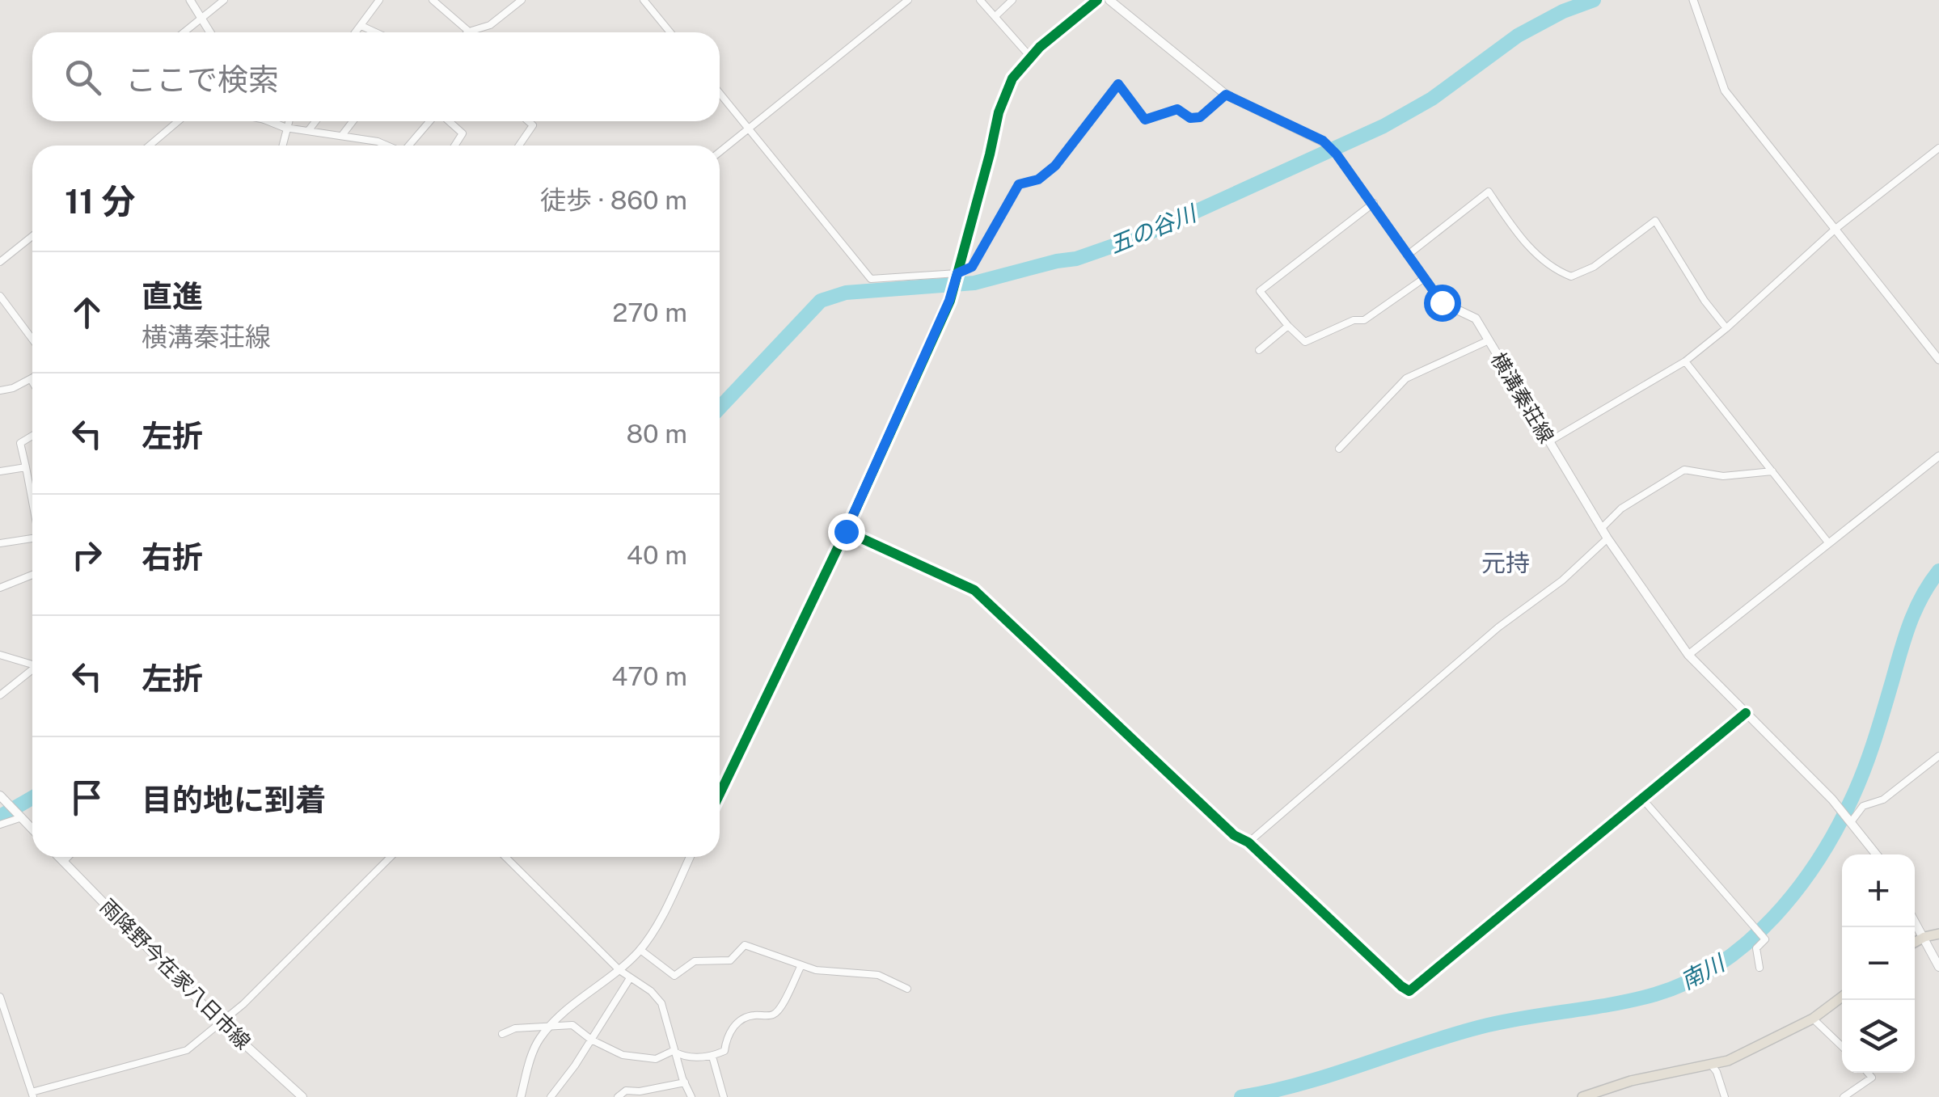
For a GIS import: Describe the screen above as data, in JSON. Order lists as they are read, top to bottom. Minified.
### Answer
{"streets":{"main road":["横溝秦荘線","雨降野今在家八日市線"]},"districts":["元持"],"water":["五の谷川","南川"],"page":{"search":"ここで検索","heading":["11 分","徒歩 · 860 m"],"list":[["直進","横溝秦荘線","270 m"],["左折","80 m"],["右折","40 m"],["左折","470 m"],"目的地に到着"],"map_buttons":["+","−"]}}
